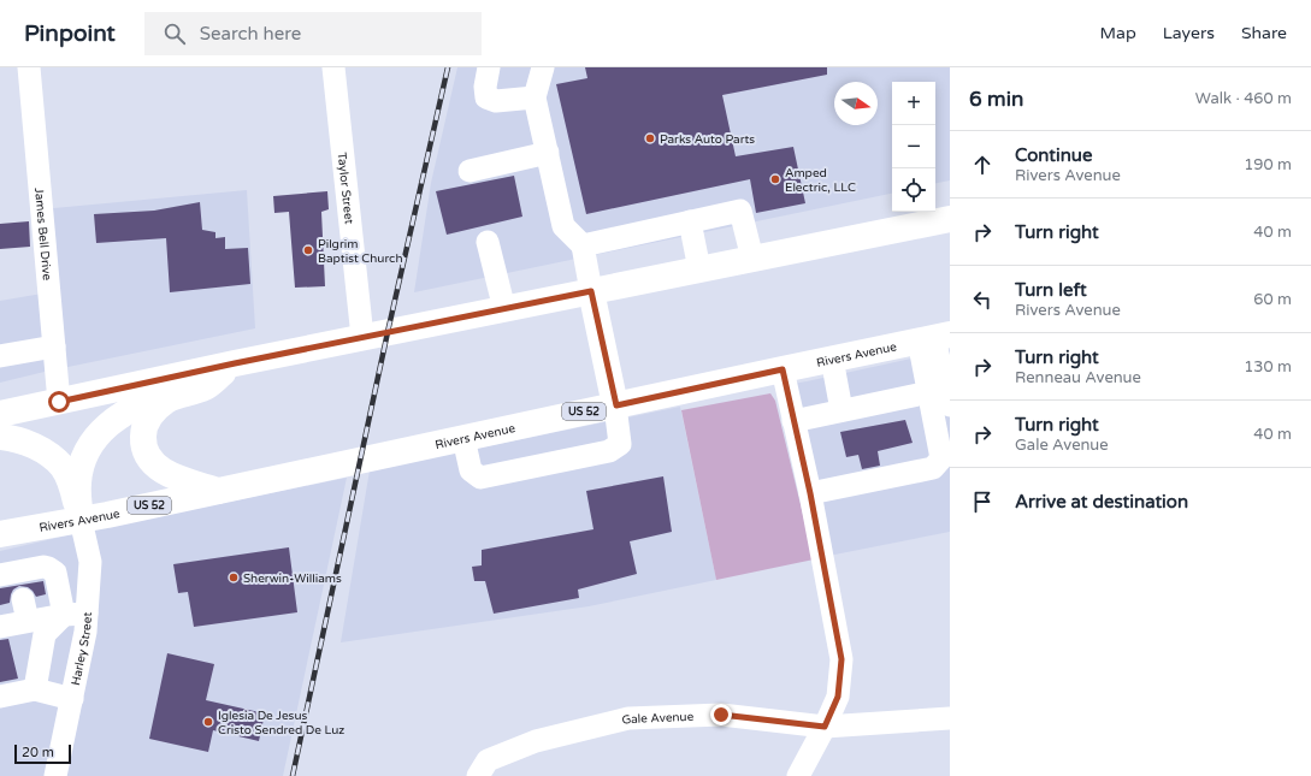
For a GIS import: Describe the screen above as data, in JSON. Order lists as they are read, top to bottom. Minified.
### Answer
{"streets":{"main road":["Rivers Avenue","US 52"],"street":["Taylor Street","James Bell Drive","Harley Street","Gale Avenue"]},"crossings":[["Rivers Avenue","Harley Street"]],"places":["Parks Auto Parts","Amped Electric, LLC","Pilgrim Baptist Church","Sherwin-Williams","Iglesia De Jesus Cristo Sendred De Luz"],"scale_bar":"20 m","north":"right","page":{"header":"Pinpoint","search":"Search here","nav":["Map","Layers","Share"],"heading":["6 min","Walk · 460 m"],"map_buttons":["+","−"],"list":[["Continue","Rivers Avenue","190 m"],["Turn right","40 m"],["Turn left","Rivers Avenue","60 m"],["Turn right","Renneau Avenue","130 m"],["Turn right","Gale Avenue","40 m"],"Arrive at destination"],"scale":"20 m"}}
